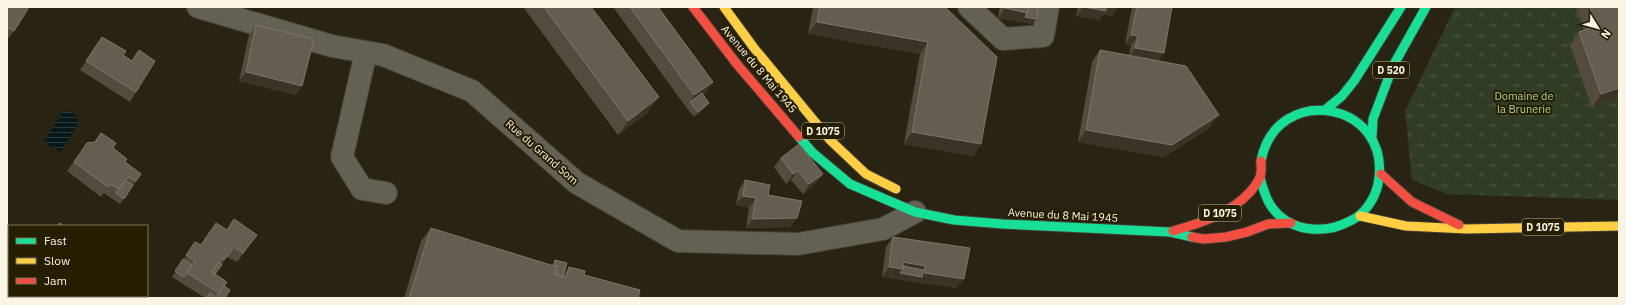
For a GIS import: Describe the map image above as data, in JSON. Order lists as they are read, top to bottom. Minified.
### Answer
{"streets":{"main road":["Avenue du 8 Mai 1945","D 520","D 1075"],"street":["Rue du Grand Som"]},"crossings":[["Avenue du 8 Mai 1945","D 1075"],["Avenue du 8 Mai 1945","Rue du Grand Som"],["D 520","D 1075"]],"parks":["Domaine de la Brunerie"],"legend":["Fast","Slow","Jam"],"north":"bottom right"}
